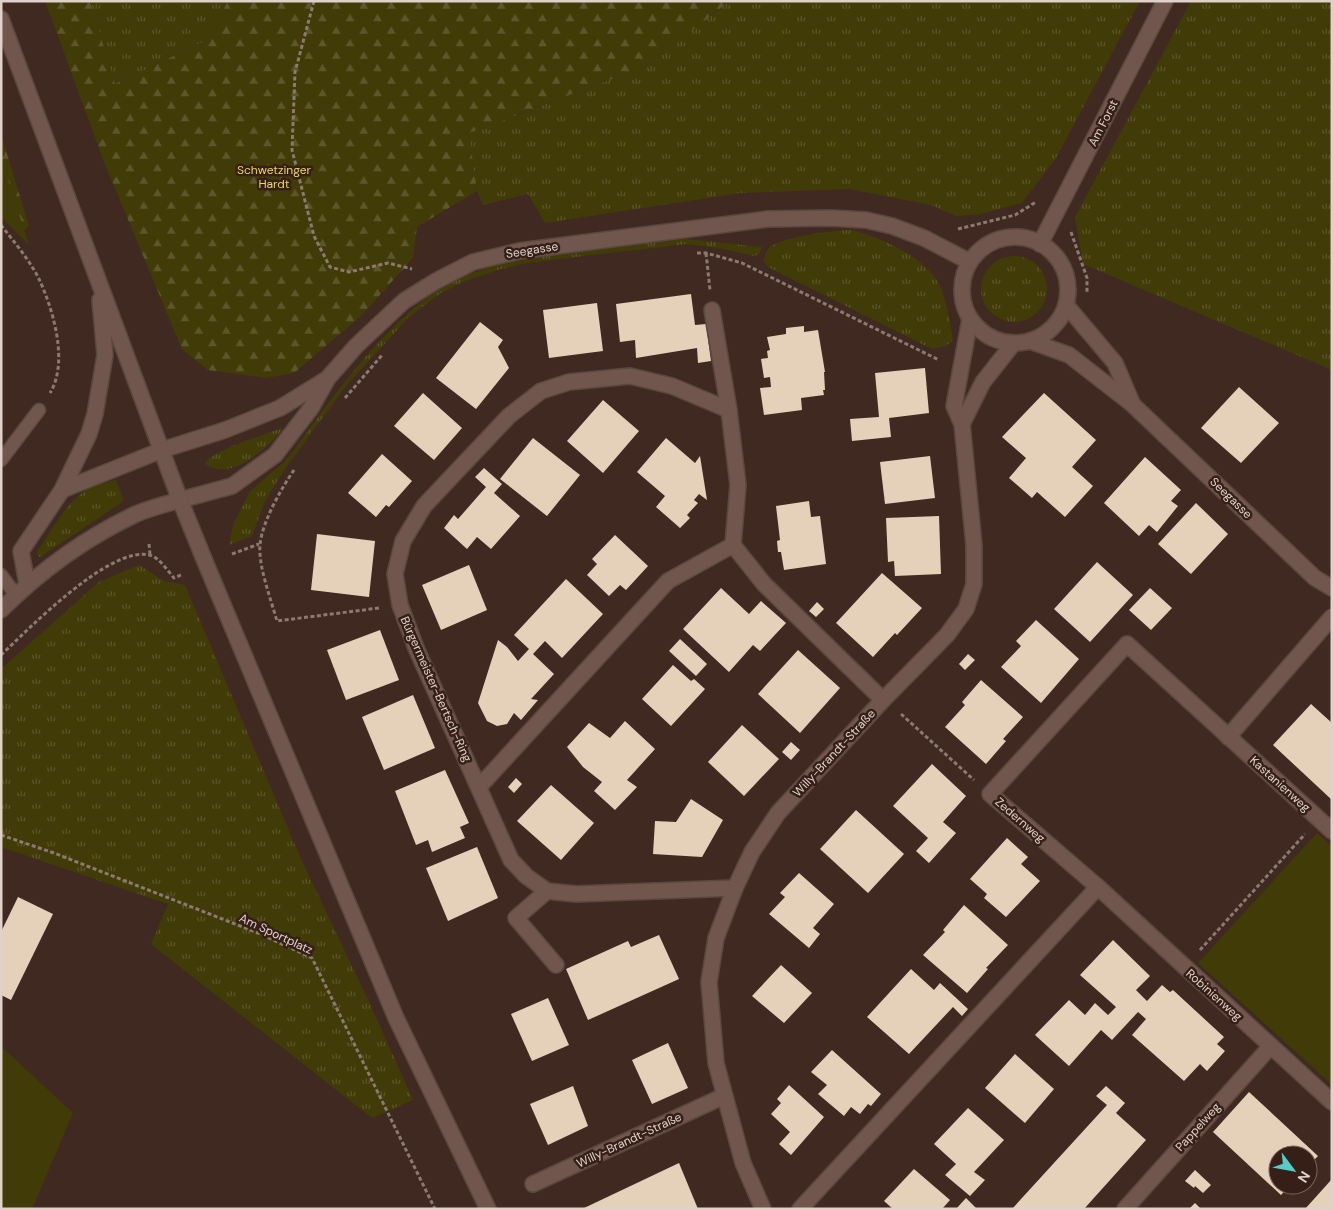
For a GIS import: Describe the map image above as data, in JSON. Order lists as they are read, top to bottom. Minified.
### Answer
{"streets":{"street":["Am Forst","Seegasse","Bürgermeister-Bertsch-Ring","Willy-Brandt-Straße","Kastanienweg","Zedernweg","Robinienweg","Pappelweg"],"path":["Am Sportplatz"]},"crossings":[["Am Forst","Seegasse"],["Am Forst","Willy-Brandt-Straße"],["Seegasse","Willy-Brandt-Straße"],["Bürgermeister-Bertsch-Ring","Willy-Brandt-Straße"],["Kastanienweg","Zedernweg"],["Zedernweg","Robinienweg"],["Robinienweg","Pappelweg"]],"parks":["Schwetzinger Hardt"],"north":"bottom right"}
